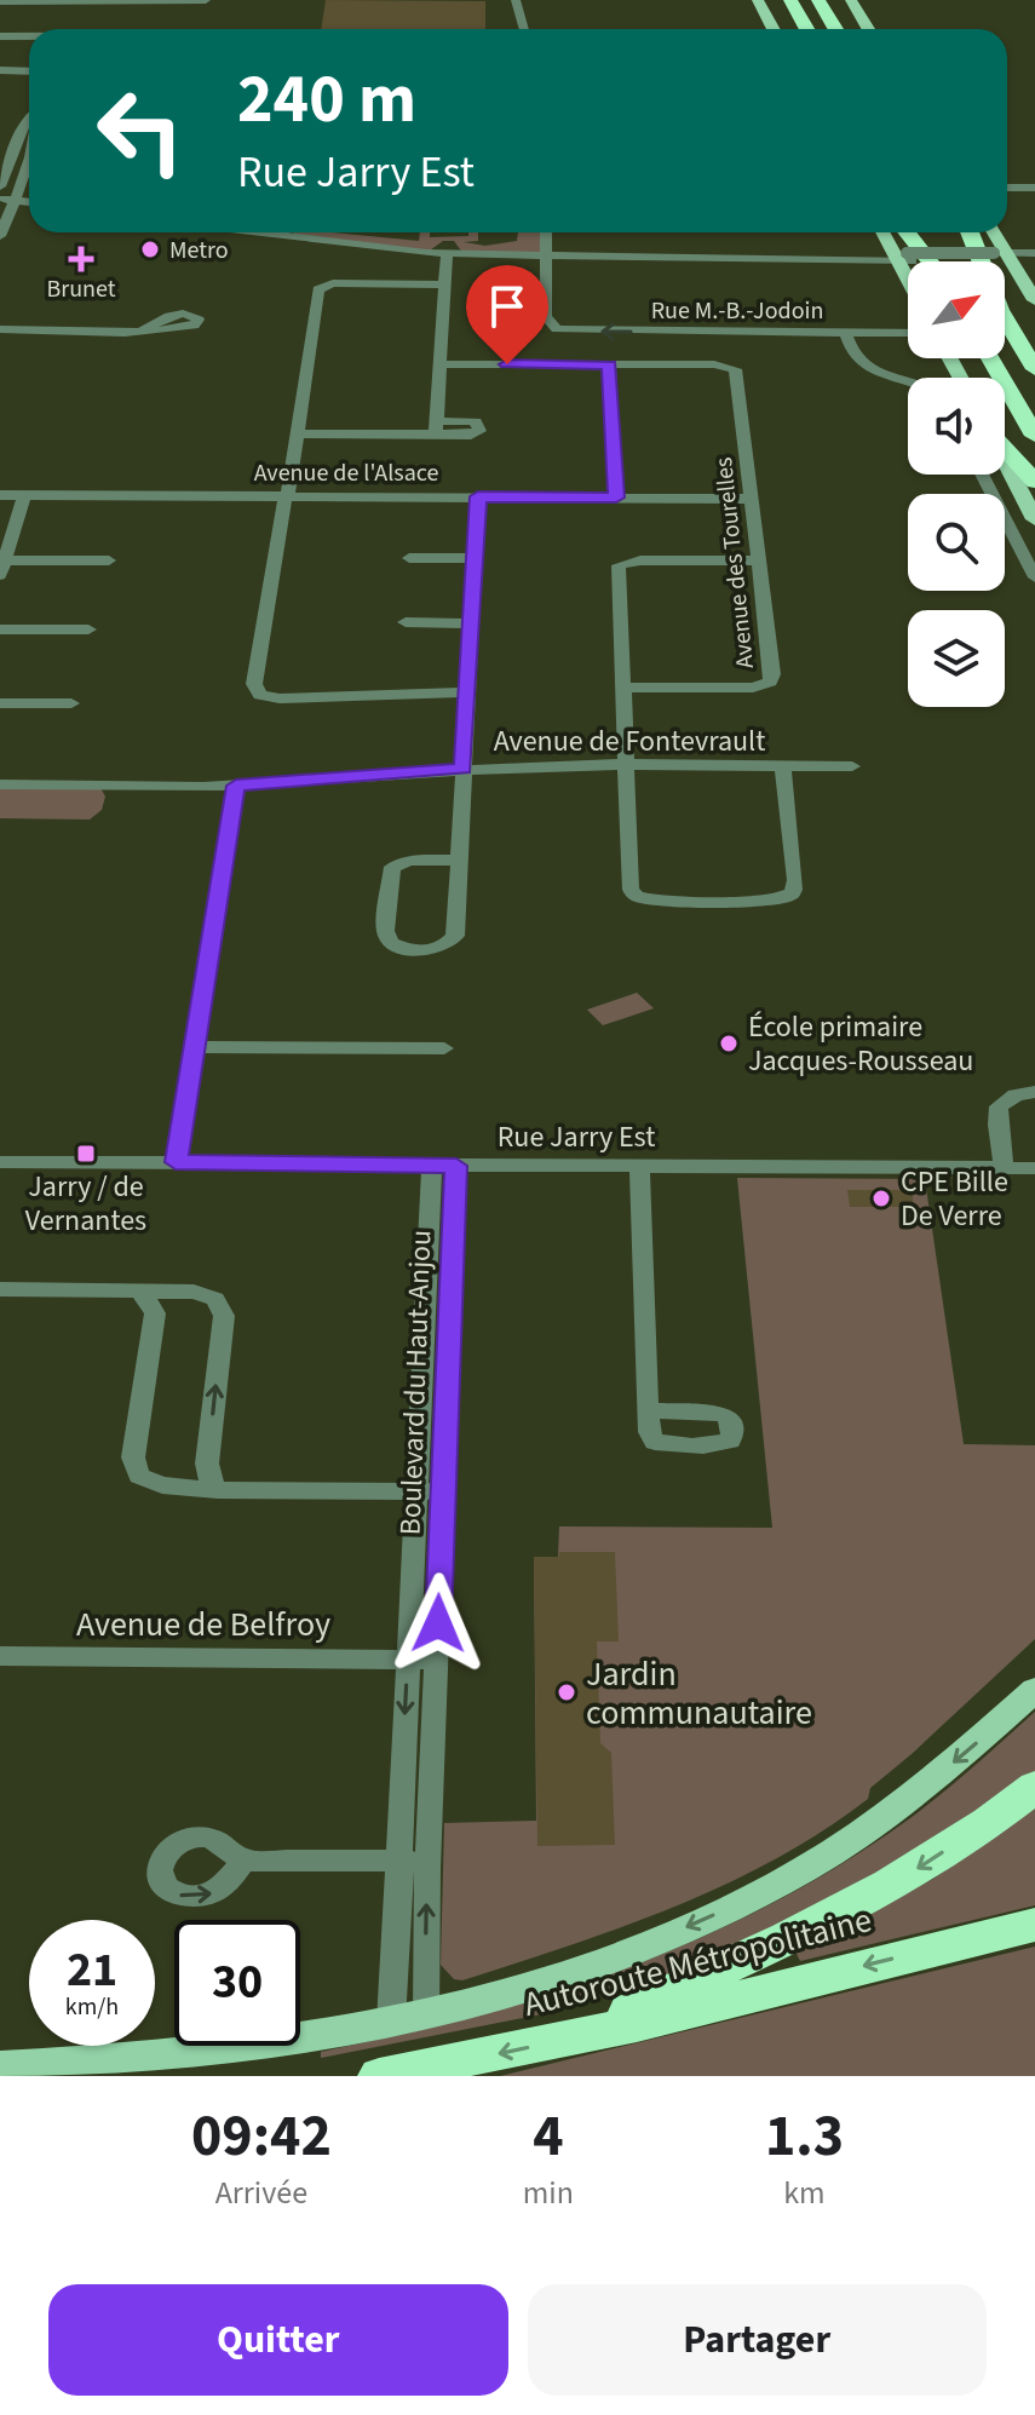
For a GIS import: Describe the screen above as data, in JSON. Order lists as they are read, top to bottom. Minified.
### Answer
{"streets":{"highway":["Autoroute Métropolitaine"],"street":["Rue M.-B.-Jodoin","Avenue de l'Alsace","Avenue des Tourelles","Avenue de Fontevrault","Rue Jarry Est","Boulevard du Haut-Anjou","Avenue de Belfroy"]},"crossings":[["Avenue de l'Alsace","Avenue des Tourelles"],["Rue Jarry Est","Boulevard du Haut-Anjou"],["Boulevard du Haut-Anjou","Avenue de Belfroy"]],"places":{"other":["Metro","École primaire Jacques-Rousseau","CPE Bille De Verre","Jardin communautaire"],"health":["Brunet"],"transit":["Jarry / de Vernantes"]},"north":"top right","page":{"turn":["240 m","Rue Jarry Est"],"speed":"21 km/h","limit":"30","eta":["09:42","Arrivée","4","min","1.3","km"],"buttons":["Quitter","Partager"]}}
